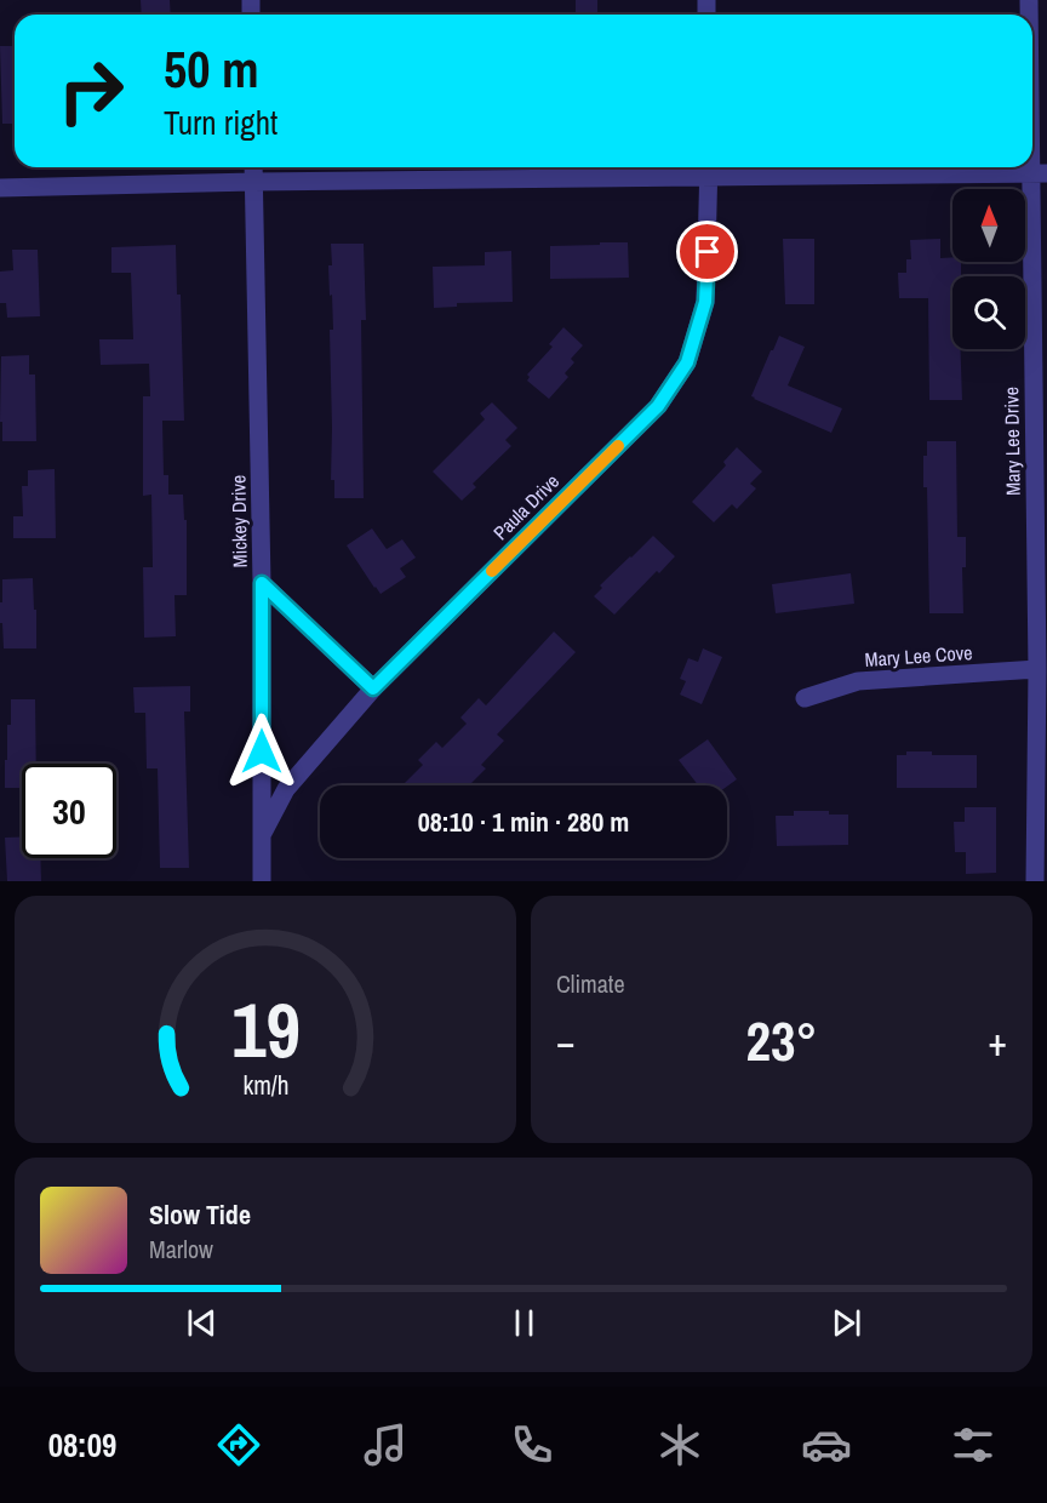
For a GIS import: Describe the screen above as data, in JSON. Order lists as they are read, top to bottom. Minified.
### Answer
{"streets":{"street":["Mary Lee Drive","Paula Drive","Mickey Drive","Mary Lee Cove"]},"crossings":[["Mary Lee Drive","Mary Lee Cove"],["Paula Drive","Mickey Drive"]],"north":"top","page":{"turn":["50 m","Turn right"],"limit":"30","trip":"08:10 · 1 min · 280 m","tile":"Climate","heat":["−","23°","+"],"song":["Slow Tide","Marlow"],"tabs":"08:09","gauge":["19","km/h"]}}
